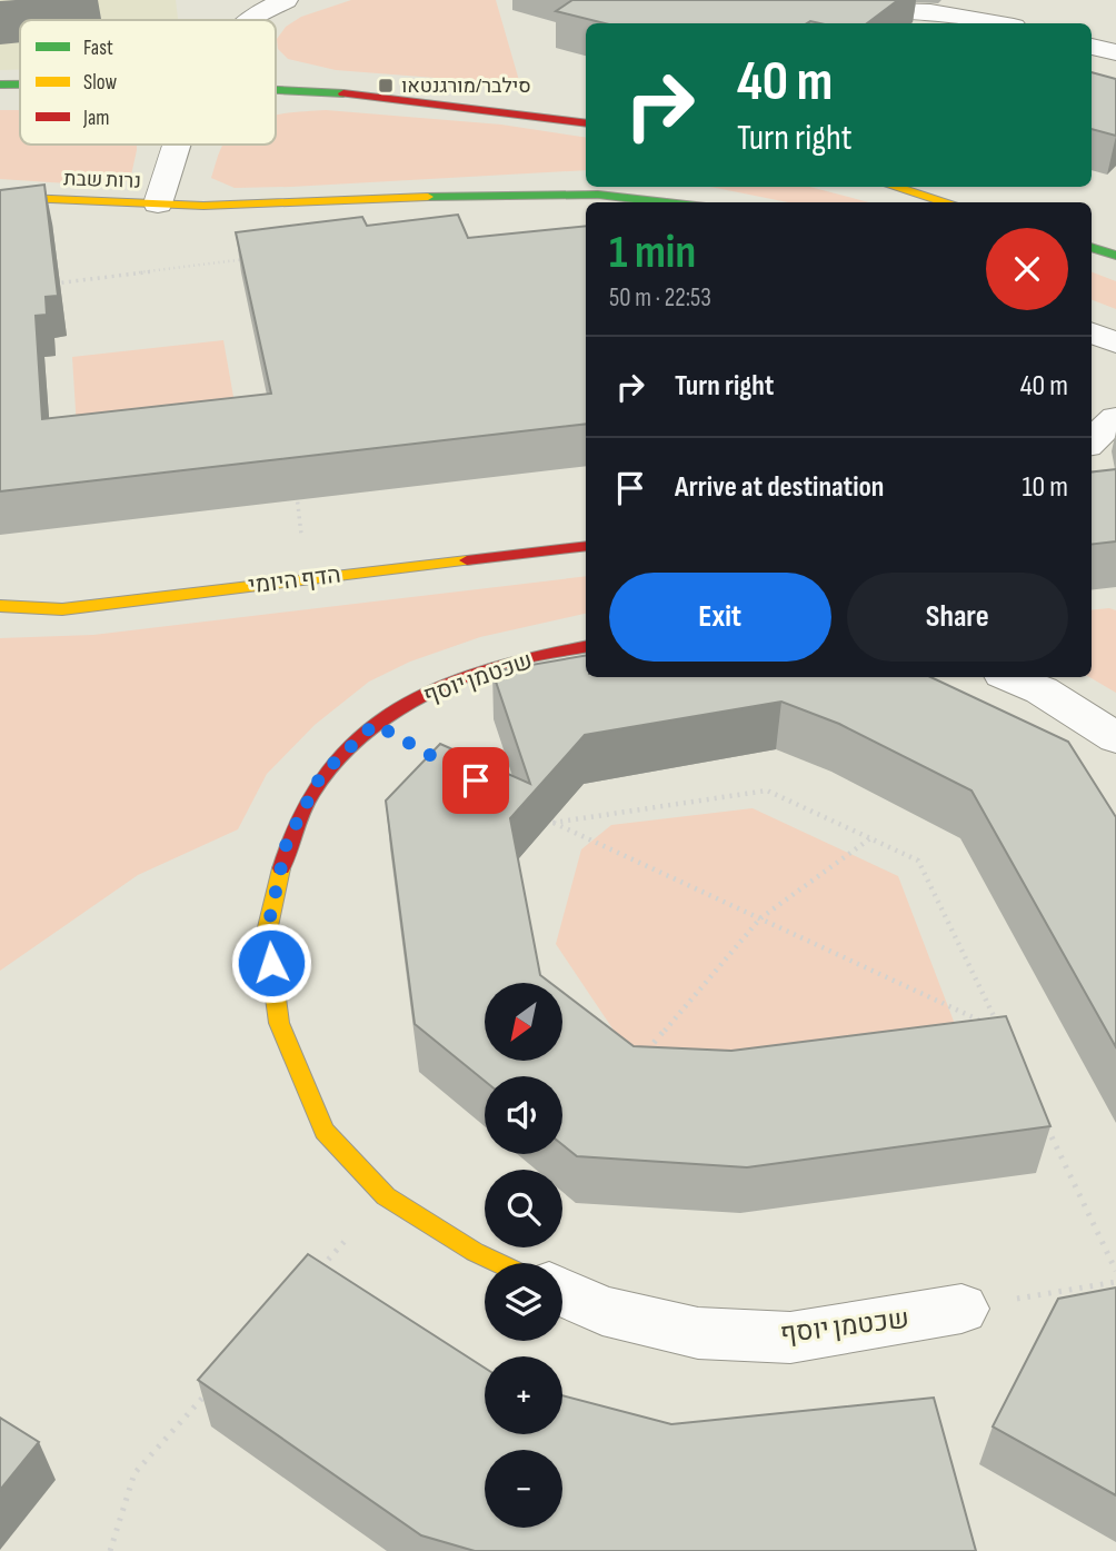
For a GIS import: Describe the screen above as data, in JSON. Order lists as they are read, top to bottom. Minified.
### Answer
{"streets":{"street":["נרות שבת","הדף היומי","שכטמן יוסף"]},"places":{"transit":["סילבר/מורגנטאו"]},"legend":["Fast","Slow","Jam"],"north":"bottom left","page":{"turn":["40 m","Turn right"],"heading":["1 min","50 m · 22:53"],"list":[{"name":"Turn right","value":"40 m"},{"name":"Arrive at destination","value":"10 m"}],"buttons":["Exit","Share"],"map_buttons":["+","−"]}}
